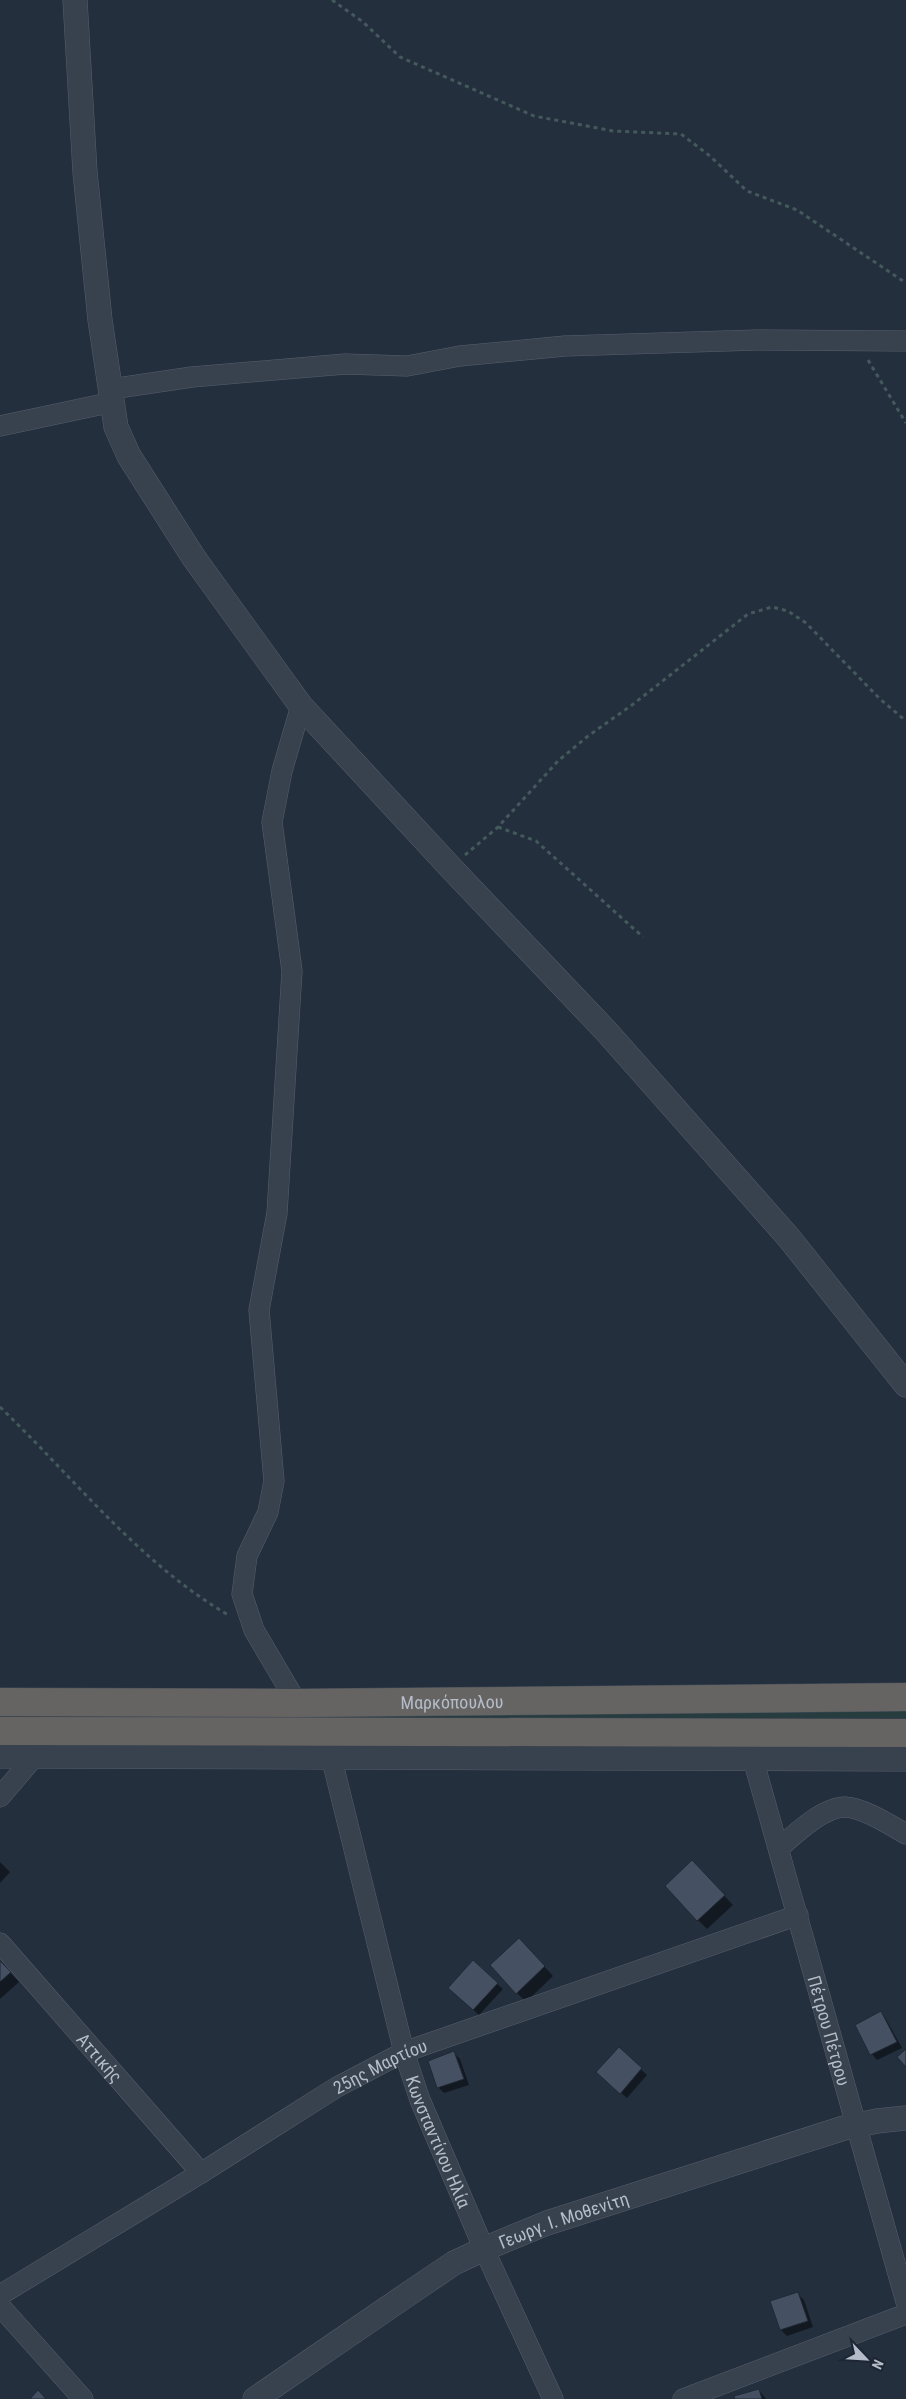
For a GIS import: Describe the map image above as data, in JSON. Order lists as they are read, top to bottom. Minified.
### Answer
{"streets":{"highway":["Μαρκόπουλου"],"street":["Πέτρου Πέτρου","Αττικής","25ης Μαρτίου","Κωνσταντίνου Ηλία","Γεωργ. Ι. Μοθενίτη"]},"crossings":[["Πέτρου Πέτρου","25ης Μαρτίου"],["Πέτρου Πέτρου","Γεωργ. Ι. Μοθενίτη"],["Αττικής","25ης Μαρτίου"],["25ης Μαρτίου","Κωνσταντίνου Ηλία"],["Κωνσταντίνου Ηλία","Γεωργ. Ι. Μοθενίτη"]],"north":"bottom right"}
